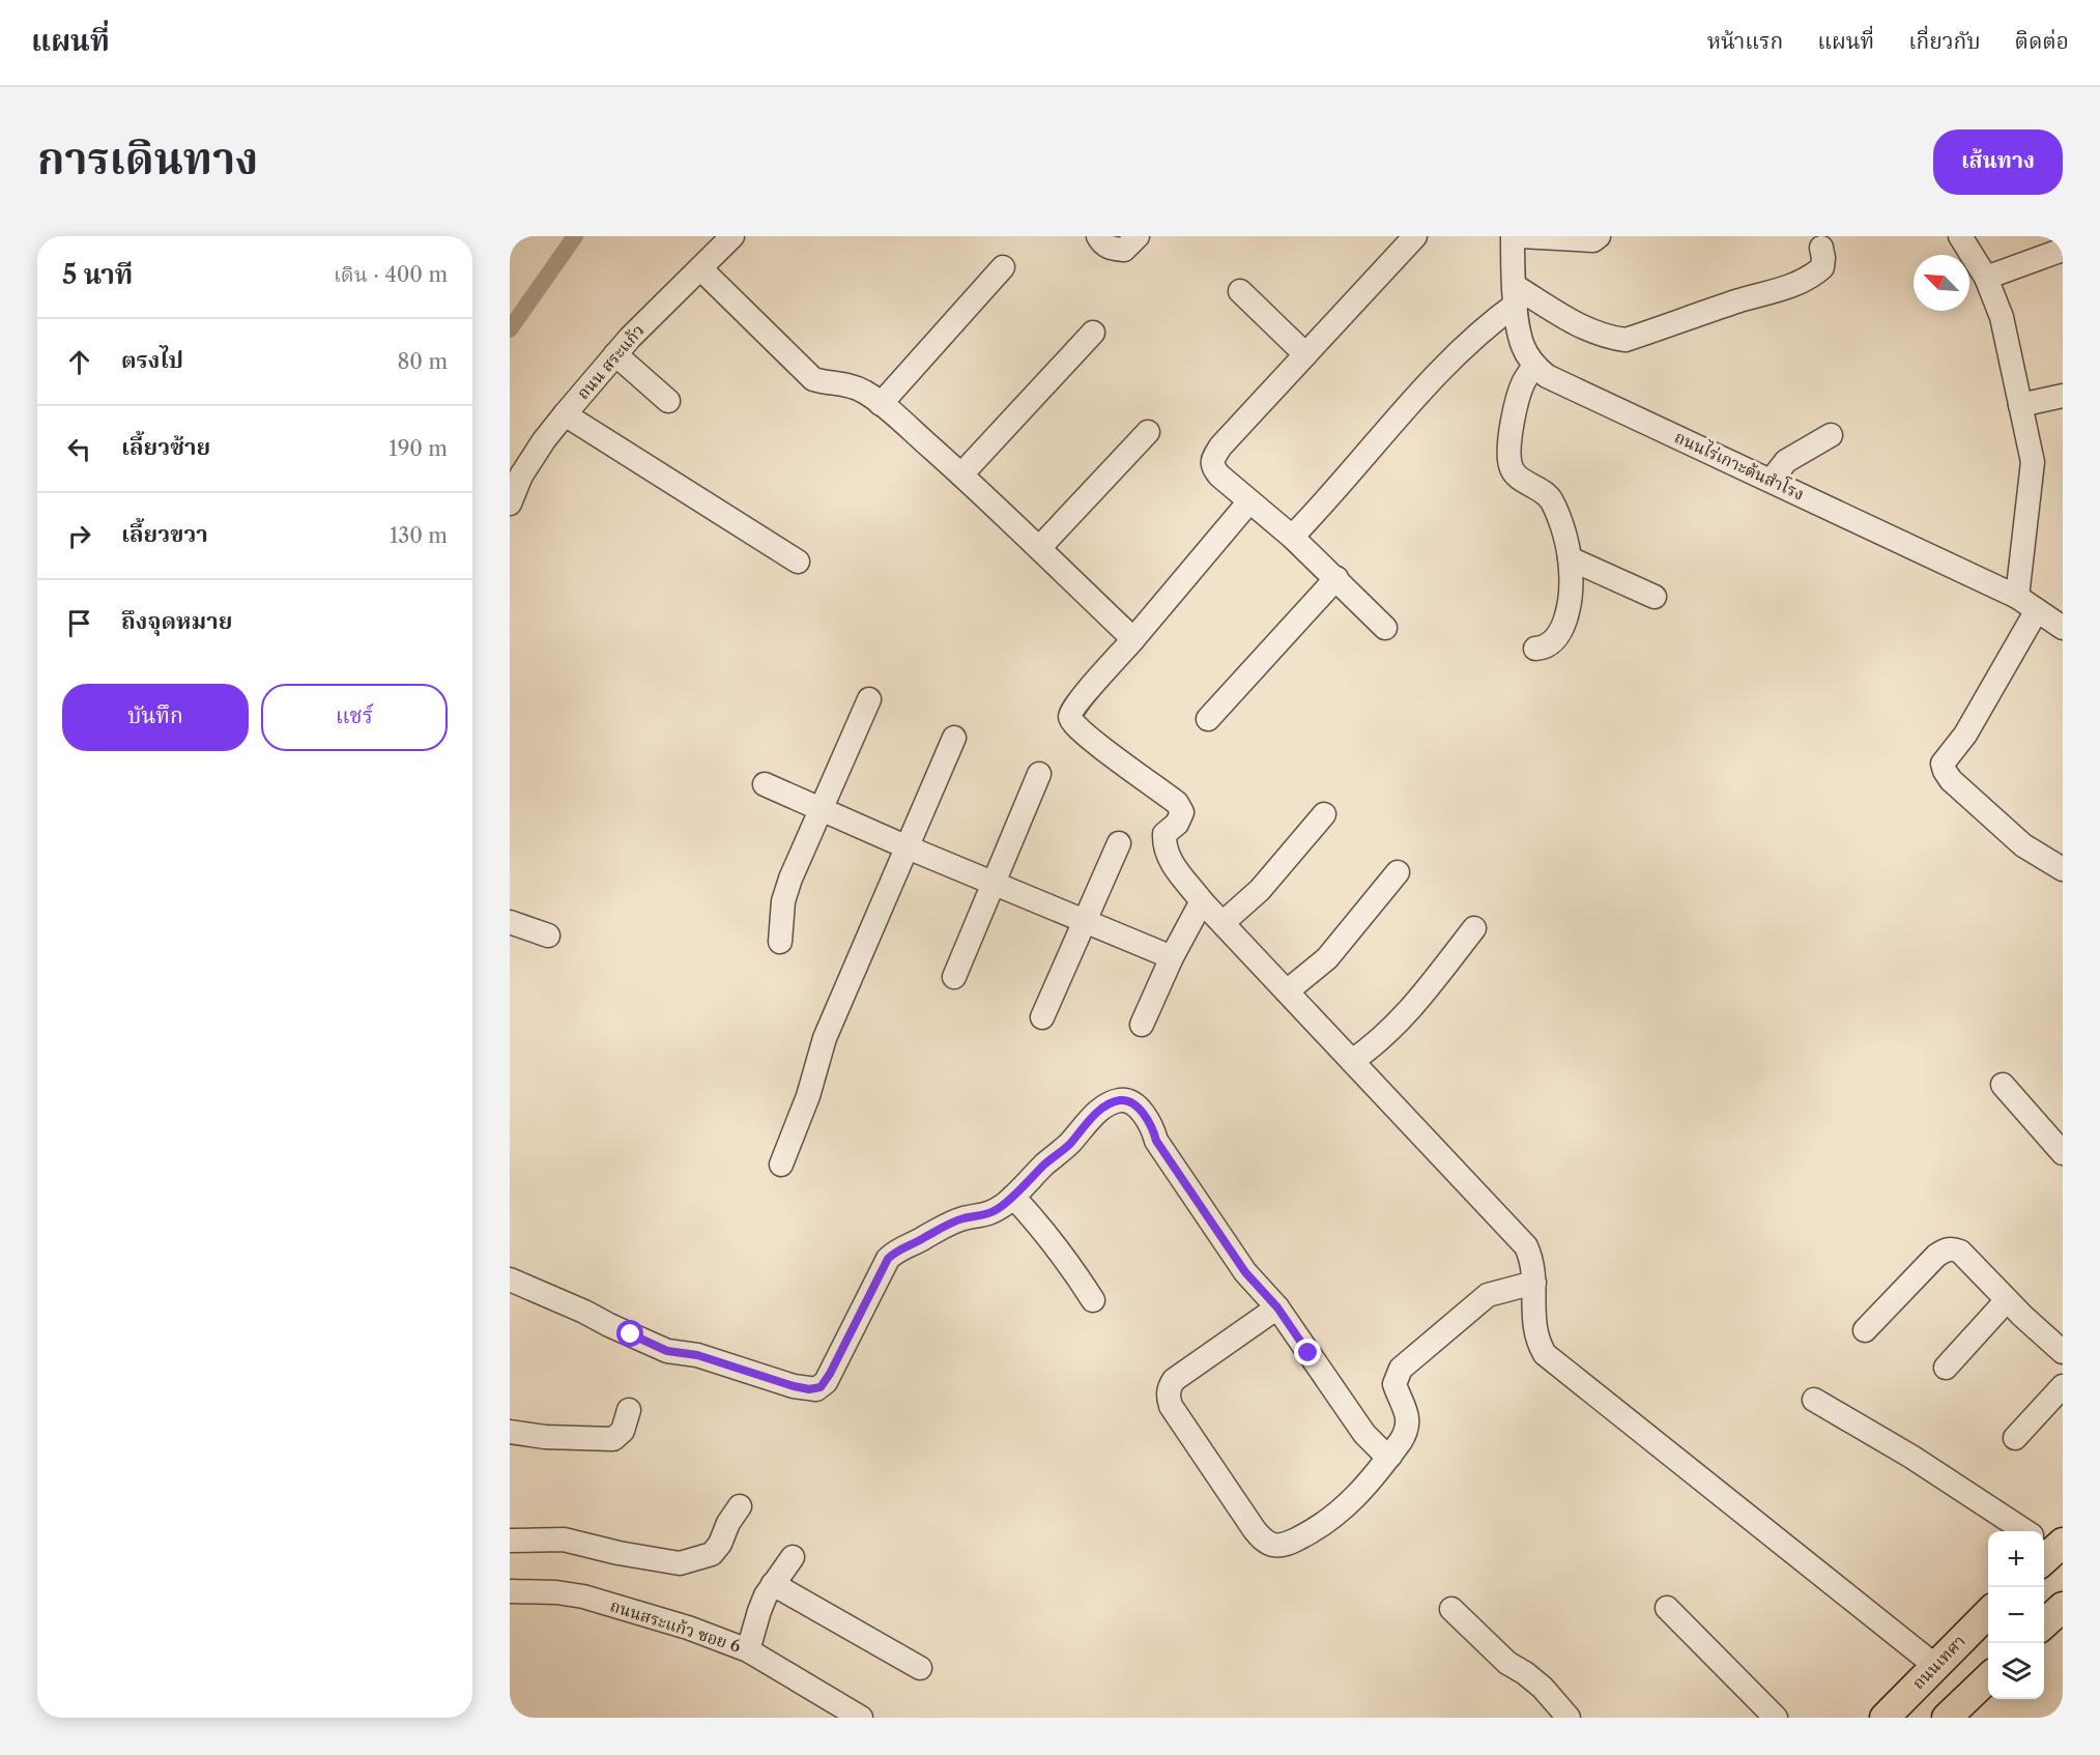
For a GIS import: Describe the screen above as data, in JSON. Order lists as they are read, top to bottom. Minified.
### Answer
{"streets":{"main road":["ถนนเทศา"],"street":["ถนน สระแก้ว","ถนนไร่เกาะต้นสำโรง","ถนนสระแก้ว ซอย 6"]},"north":"top left","page":{"header":"แผนที่","nav":["หน้าแรก","แผนที่","เกี่ยวกับ","ติดต่อ"],"title":"การเดินทาง","buttons":["เส้นทาง",["บันทึก","แชร์"]],"heading":["5 นาที","เดิน · 400 m"],"list":[["ตรงไป","80 m"],["เลี้ยวซ้าย","190 m"],["เลี้ยวขวา","130 m"],"ถึงจุดหมาย"],"map_buttons":["+","−"]}}
